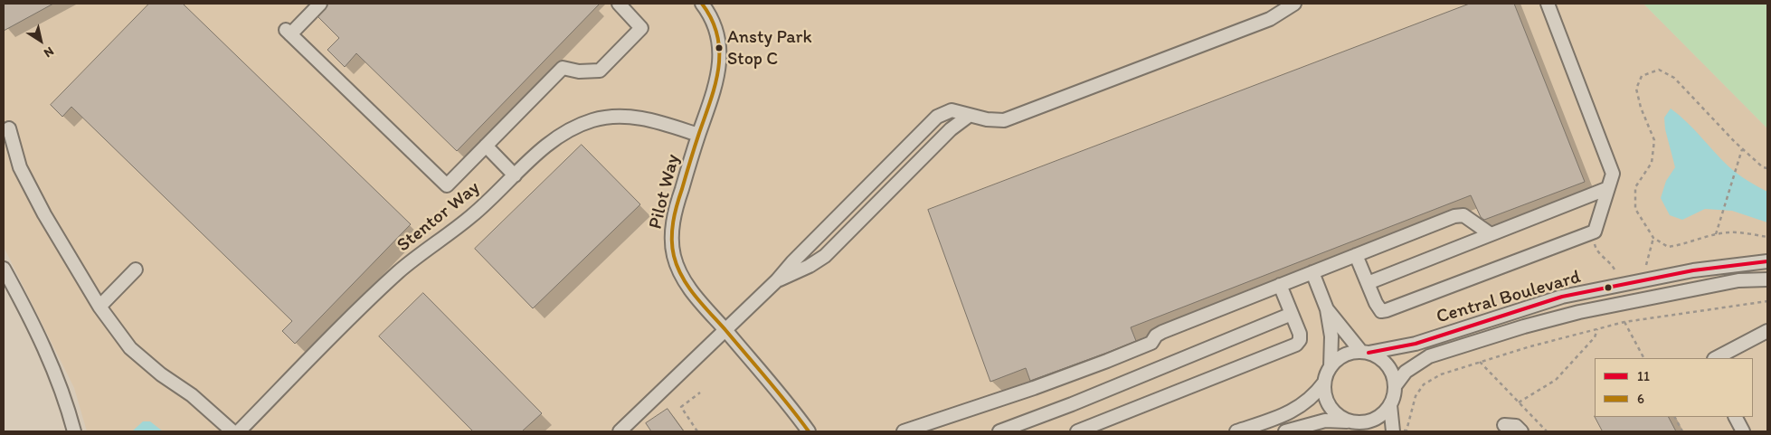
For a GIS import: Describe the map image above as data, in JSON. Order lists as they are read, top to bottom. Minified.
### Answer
{"streets":{"street":["Pilot Way","Stentor Way","Central Boulevard"]},"crossings":[["Pilot Way","Stentor Way"]],"places":["Ansty Park Stop C"],"lines":["transit line 6","transit line 11"],"legend":["11","6"],"north":"bottom right"}
